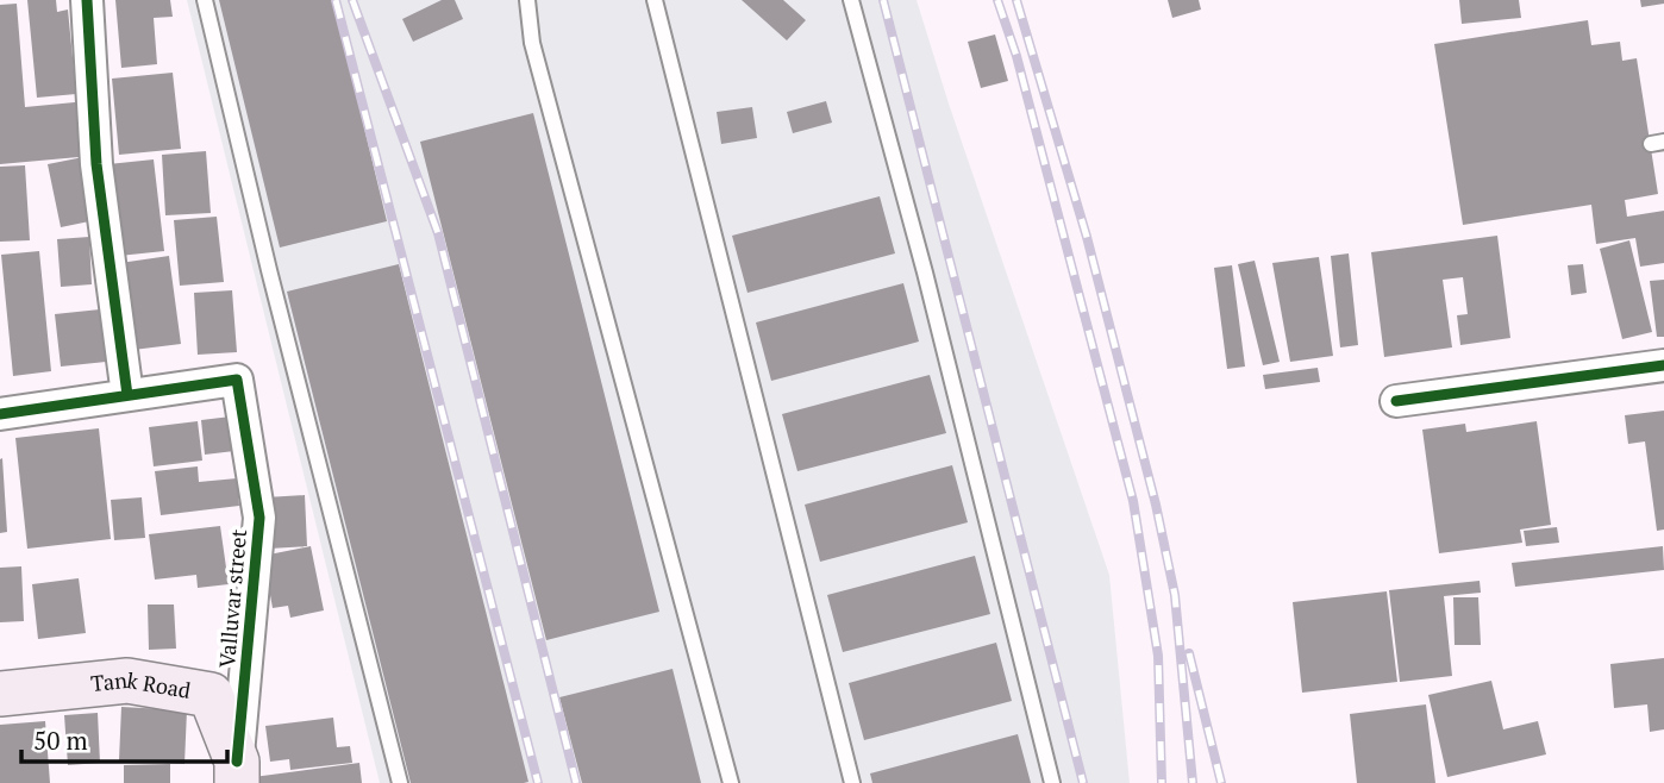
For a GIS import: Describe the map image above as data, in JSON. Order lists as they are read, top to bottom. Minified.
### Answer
{"streets":{"main road":["Tank Road"],"street":["Valluvar street"]},"crossings":[["Valluvar street","Tank Road"]],"scale_bar":"50 m"}
